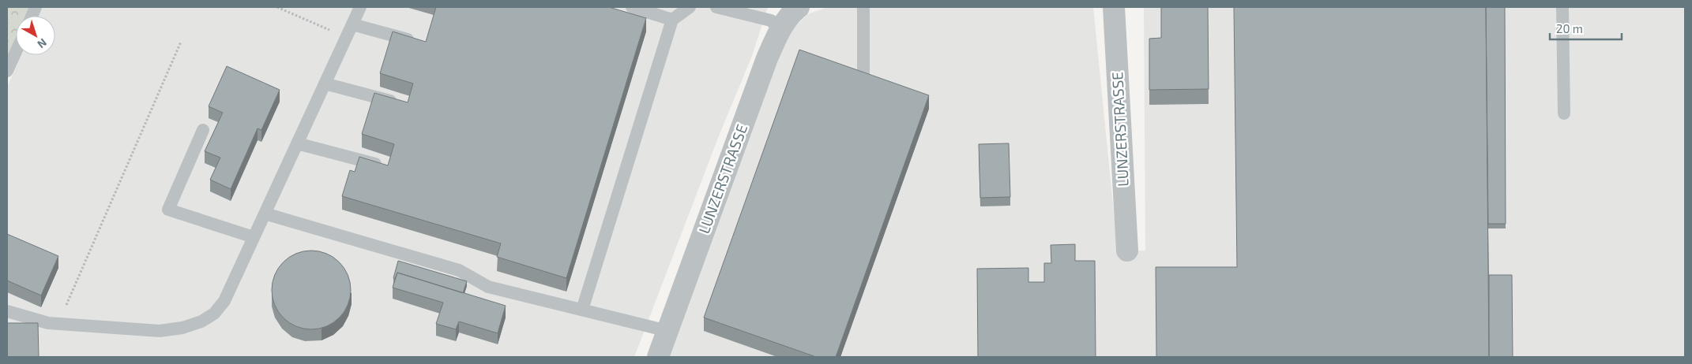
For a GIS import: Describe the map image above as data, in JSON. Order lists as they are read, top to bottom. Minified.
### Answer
{"streets":{"street":["LUNZERSTRASSE"]},"scale_bar":"20 m","north":"bottom right"}
